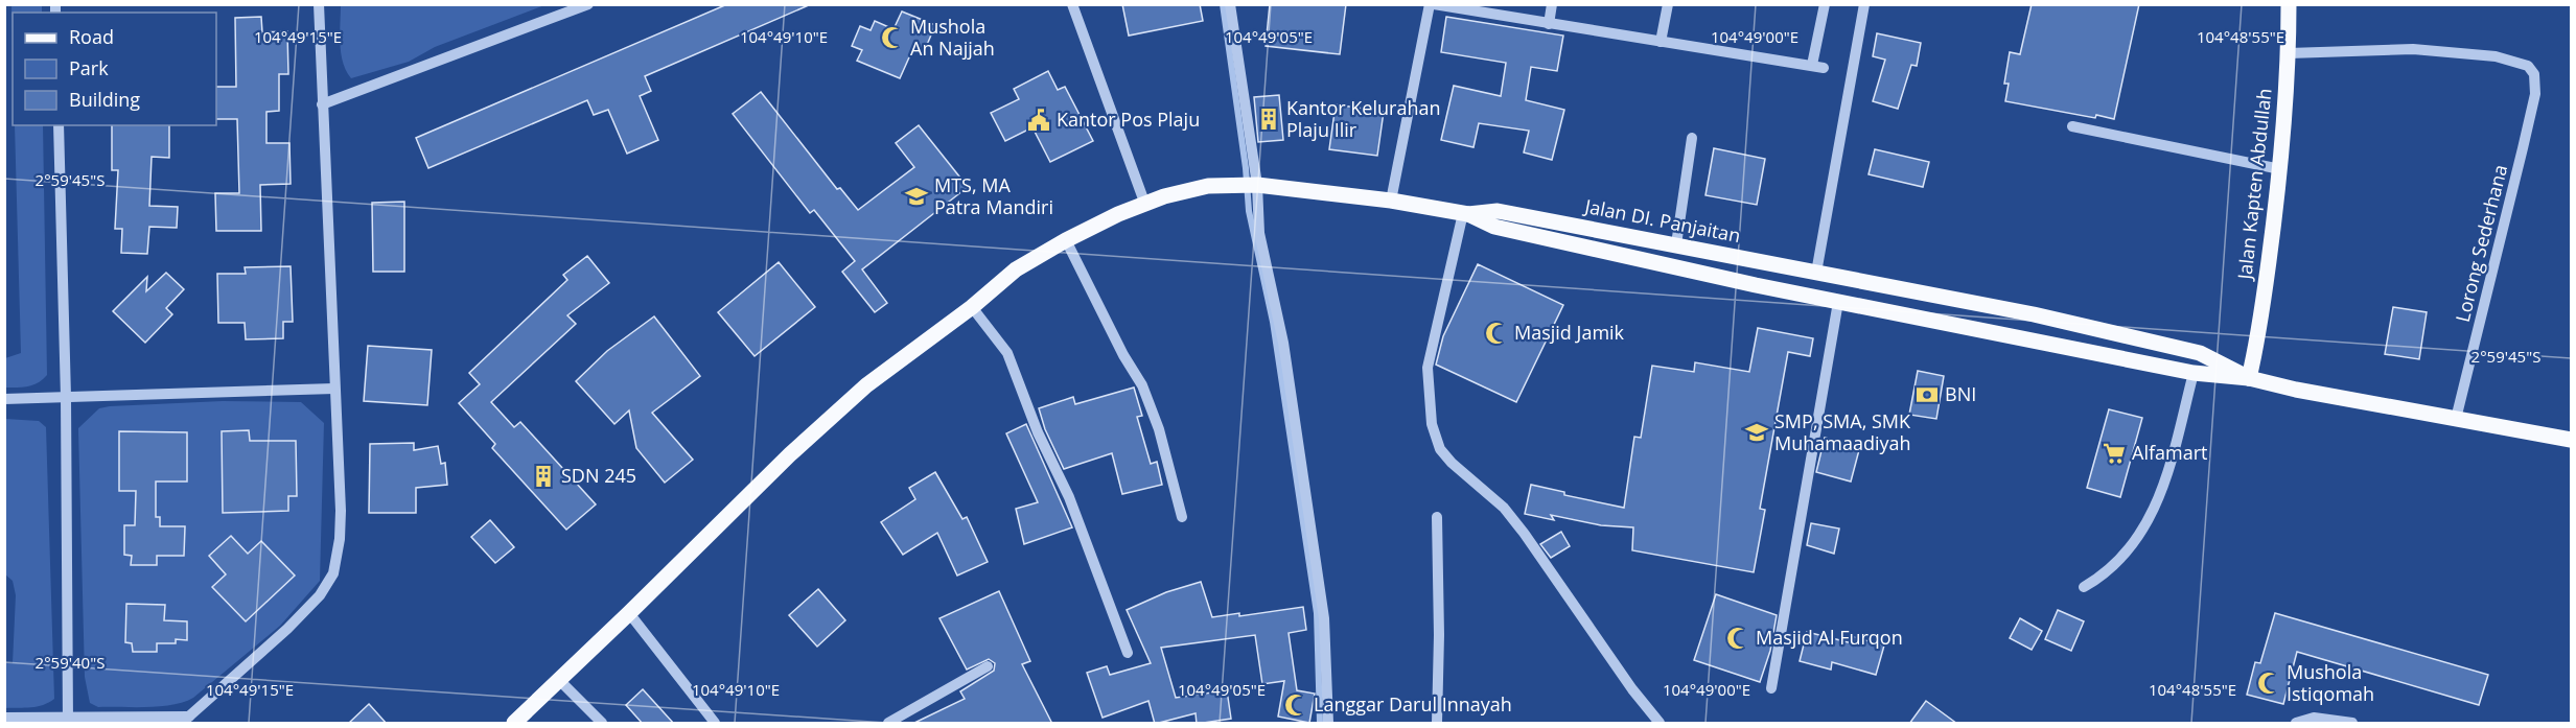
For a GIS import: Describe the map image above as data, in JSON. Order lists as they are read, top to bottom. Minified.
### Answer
{"streets":{"main road":["Jalan Kapten Abdullah","Jalan DI. Panjaitan"],"street":["Lorong Sederhana"]},"crossings":[["Jalan Kapten Abdullah","Jalan DI. Panjaitan"],["Jalan Kapten Abdullah","Lorong Sederhana"]],"places":{"mosque":["Mushola An Najjah","Masjid Jamik","Masjid Al Furqon","Mushola Istiqomah","Langgar Darul Innayah"],"building":["Kantor Kelurahan Plaju Ilir","SDN 245"],"public building":["Kantor Pos Plaju"],"school or university":["MTS, MA Patra Mandiri","SMP, SMA, SMK Muhamaadiyah"],"bank":["BNI"],"supermarket":["Alfamart"]},"legend":["Road","Park","Building"],"coordinates":["104°49'15\"E","104°49'10\"E","104°49'05\"E","104°49'00\"E","104°48'55\"E","2°59'45\"S","2°59'40\"S"]}
